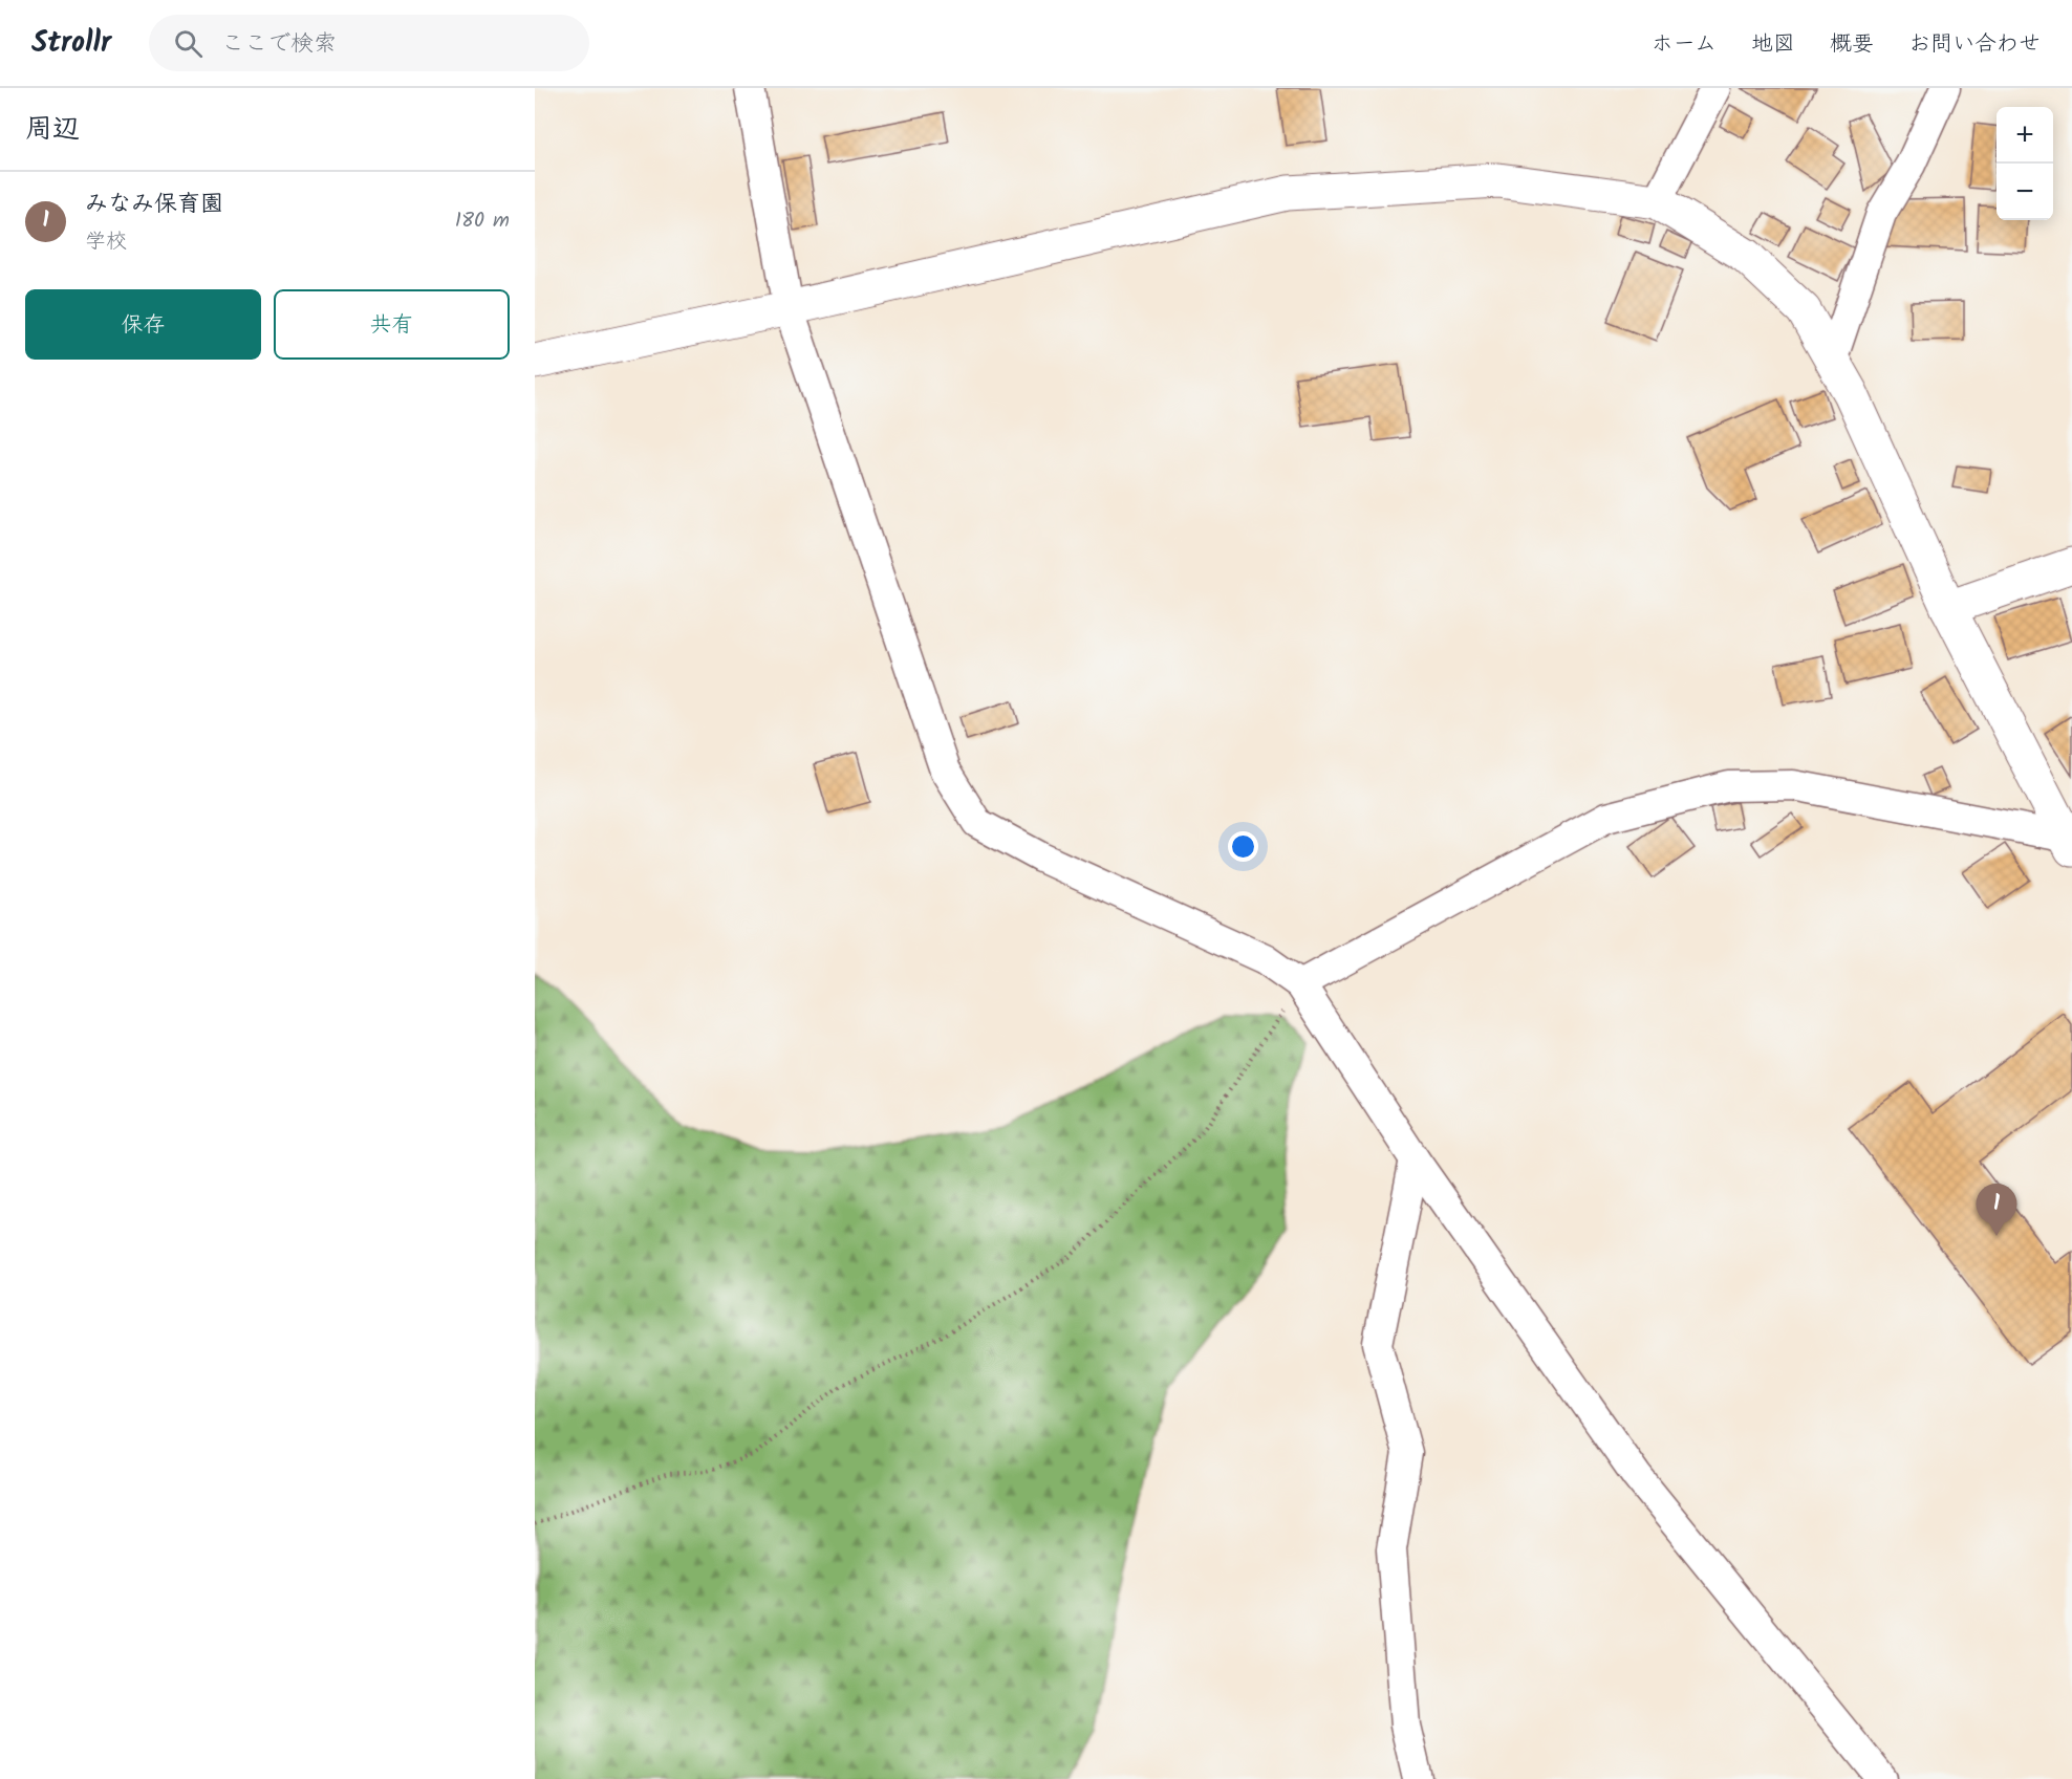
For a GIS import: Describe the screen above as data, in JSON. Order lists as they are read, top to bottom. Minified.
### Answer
{"page":{"header":"Strollr","search":"ここで検索","nav":["ホーム","地図","概要","お問い合わせ"],"heading":"周辺","map_buttons":["+","−"],"list":[{"mark":"1","name":"みなみ保育園","note":"学校","value":"180 m"}],"buttons":["保存","共有"],"pins":"1"}}
